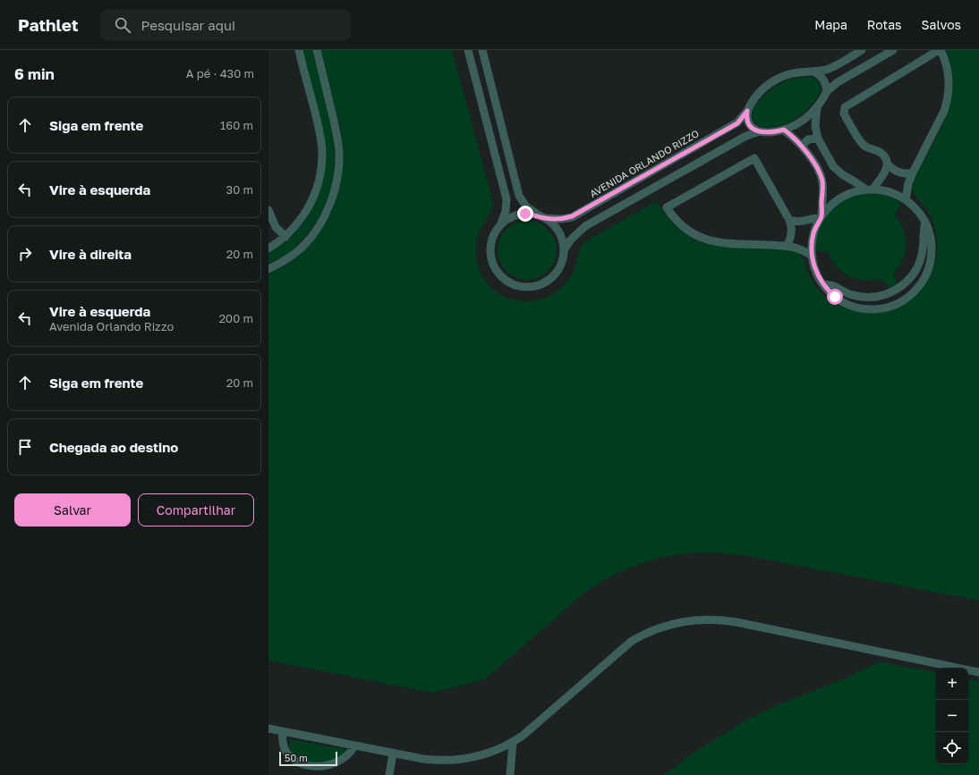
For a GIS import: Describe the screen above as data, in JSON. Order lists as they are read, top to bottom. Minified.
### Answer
{"streets":{"street":["AVENIDA ORLANDO RIZZO"]},"scale_bar":"50 m","page":{"header":"Pathlet","search":"Pesquisar aqui","nav":["Mapa","Rotas","Salvos"],"heading":["6 min","A pé · 430 m"],"list":[["Siga em frente","160 m"],["Vire à esquerda","30 m"],["Vire à direita","20 m"],["Vire à esquerda","Avenida Orlando Rizzo","200 m"],["Siga em frente","20 m"],"Chegada ao destino"],"buttons":["Salvar","Compartilhar"],"map_buttons":["+","−"],"scale":"50 m"}}
